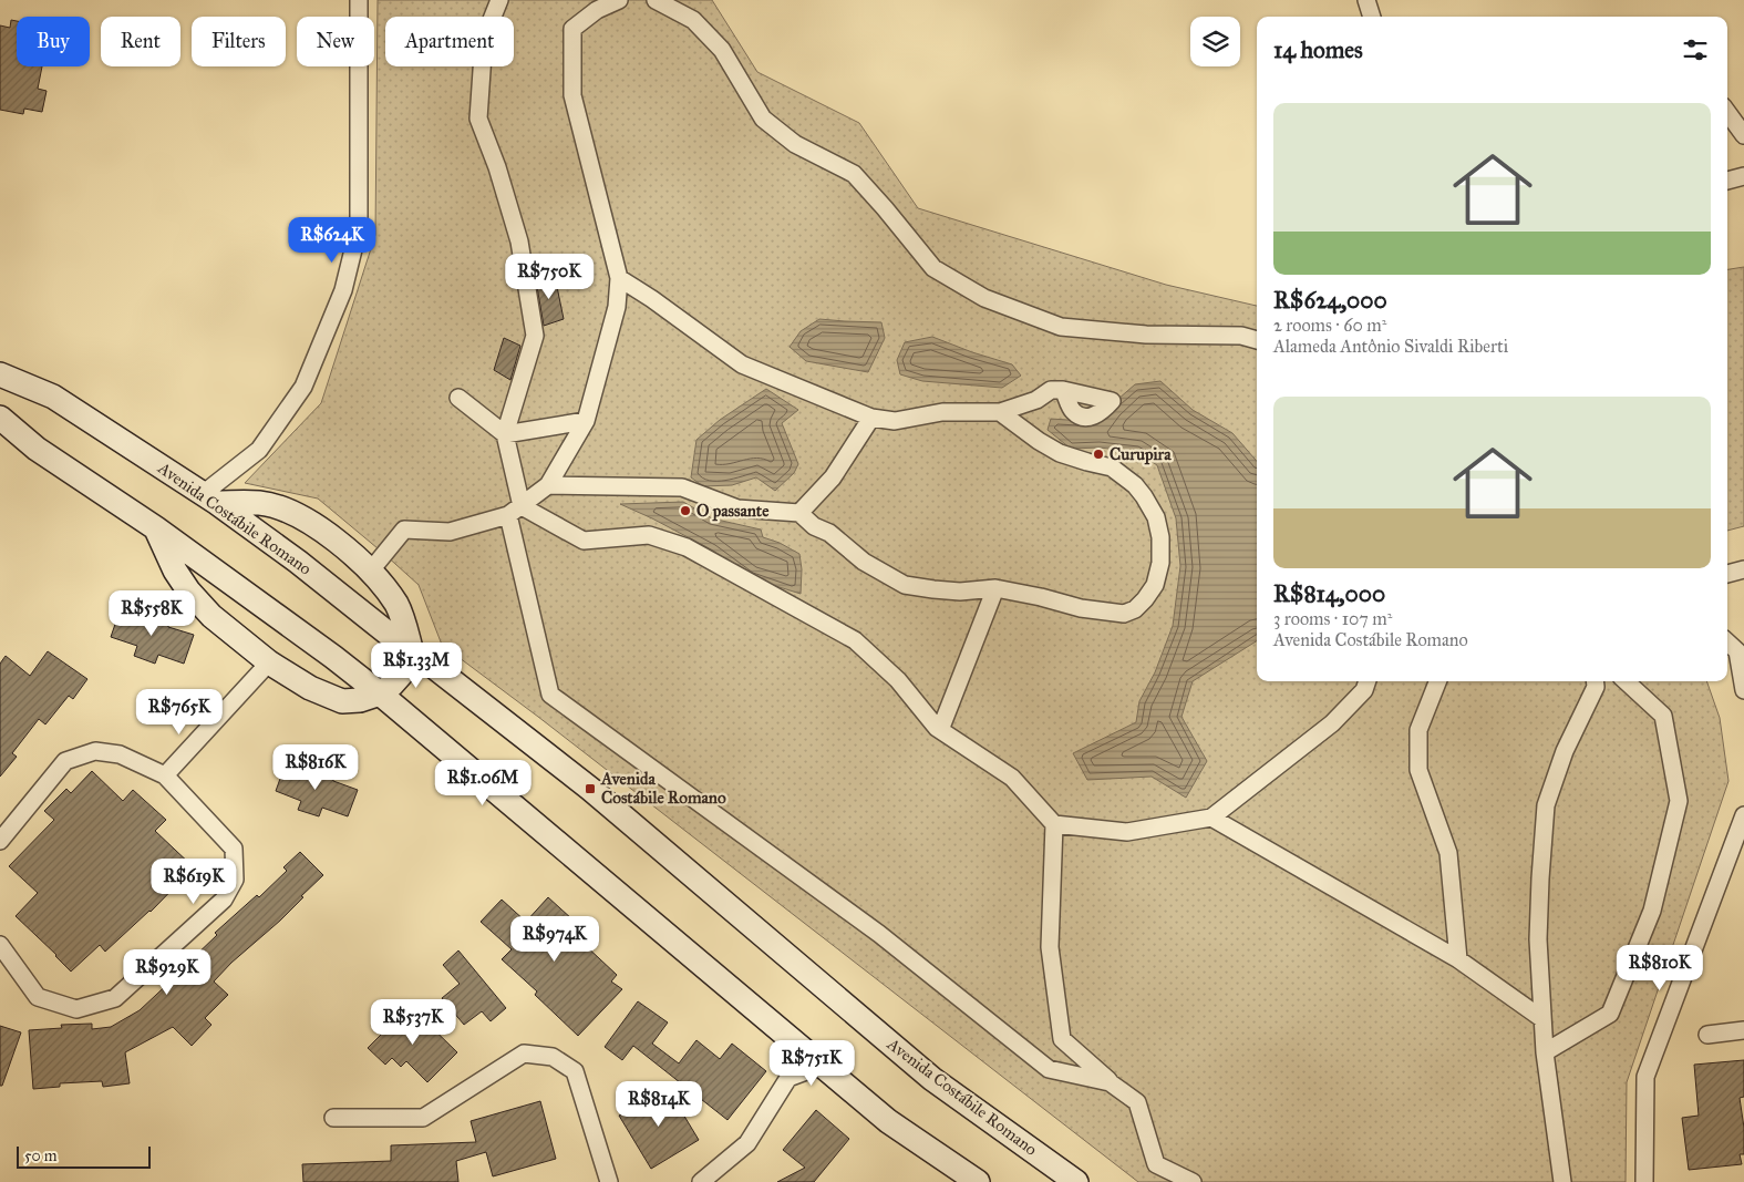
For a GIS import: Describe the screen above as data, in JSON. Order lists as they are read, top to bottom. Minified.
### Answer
{"streets":{"main road":["Avenida Costábile Romano"]},"places":{"other":["Curupira","O passante"],"transit":["Avenida Costábile Romano"]},"scale_bar":"50 m","page":{"chip":["Buy","Rent","Filters","New","Apartment"],"heading":"14 homes","list":[{"name":"R$624,000","note":"2 rooms · 60 m² · Alameda Antônio Sivaldi Riberti"},{"name":"R$814,000","note":"3 rooms · 107 m² · Avenida Costábile Romano"}],"price":["R$624K","R$750K","R$558K","R$1.33M","R$765K","R$816K","R$1.06M","R$619K","R$974K","R$810K","R$929K","R$537K","R$751K","R$814K"],"scale":"50 m"}}
